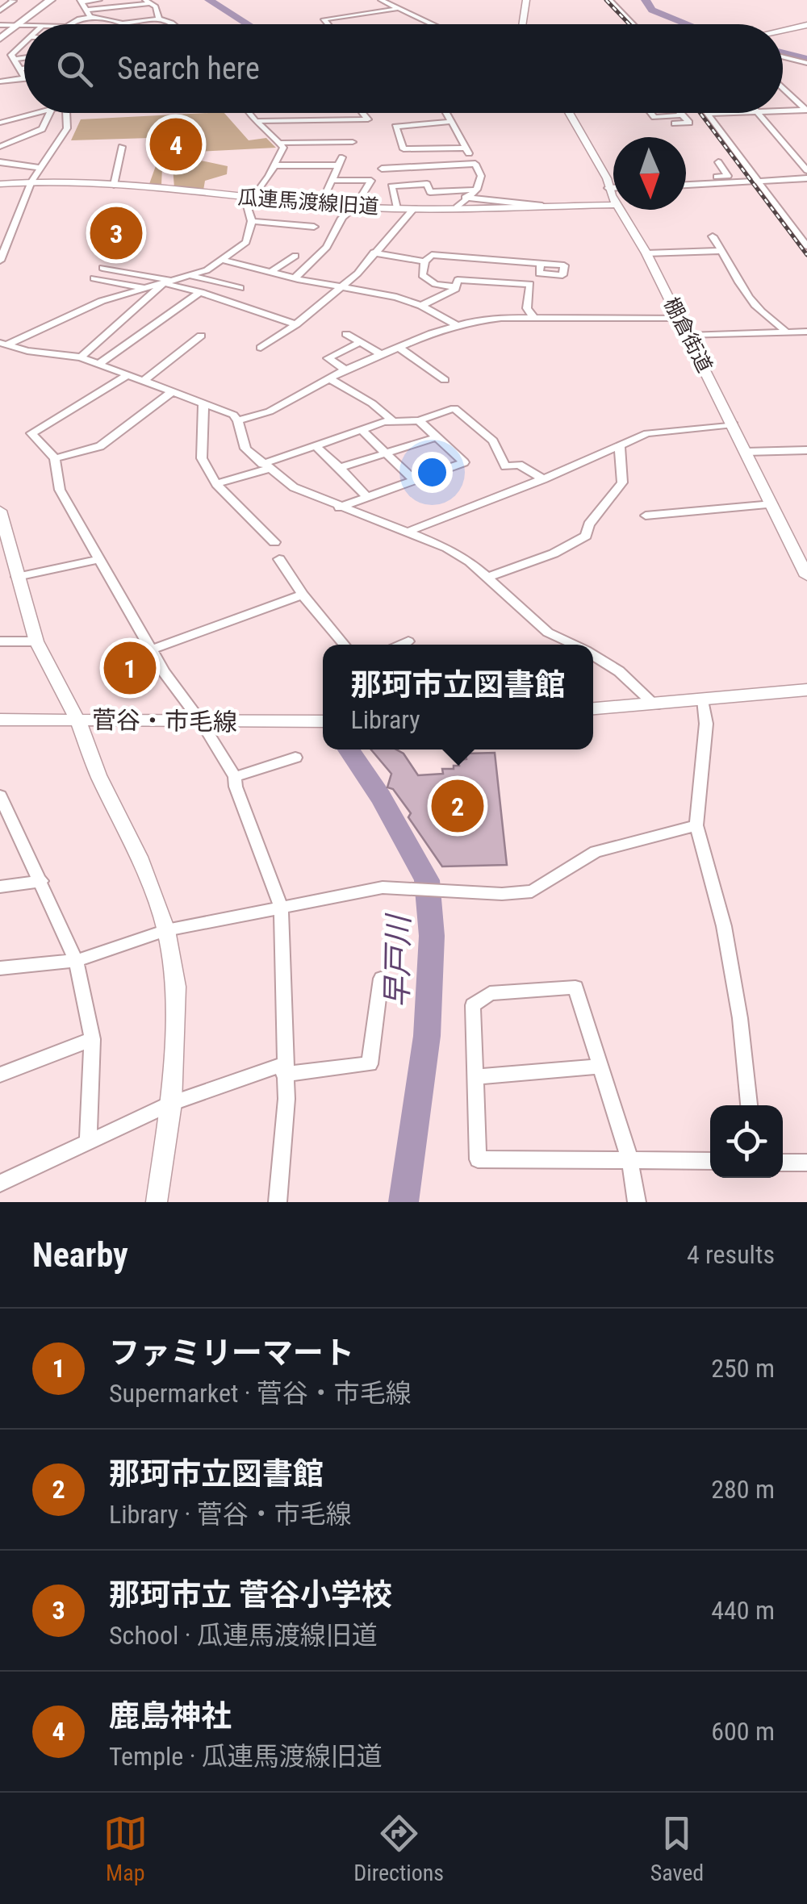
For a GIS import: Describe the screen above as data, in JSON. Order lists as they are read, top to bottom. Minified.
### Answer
{"streets":{"street":["瓜連馬渡線旧道","棚倉街道","菅谷・市毛線"]},"water":["早戸川"],"north":"bottom","page":{"search":"Search here","pins":["4","3","1","2"],"popup":["那珂市立図書館","Library"],"heading":["Nearby","4 results"],"list":[{"mark":"1","name":"ファミリーマート","note":"Supermarket · 菅谷・市毛線","value":"250 m"},{"mark":"2","name":"那珂市立図書館","note":"Library · 菅谷・市毛線","value":"280 m"},{"mark":"3","name":"那珂市立 菅谷小学校","note":"School · 瓜連馬渡線旧道","value":"440 m"},{"mark":"4","name":"鹿島神社","note":"Temple · 瓜連馬渡線旧道","value":"600 m"}],"nav":["Map","Directions","Saved"]}}
